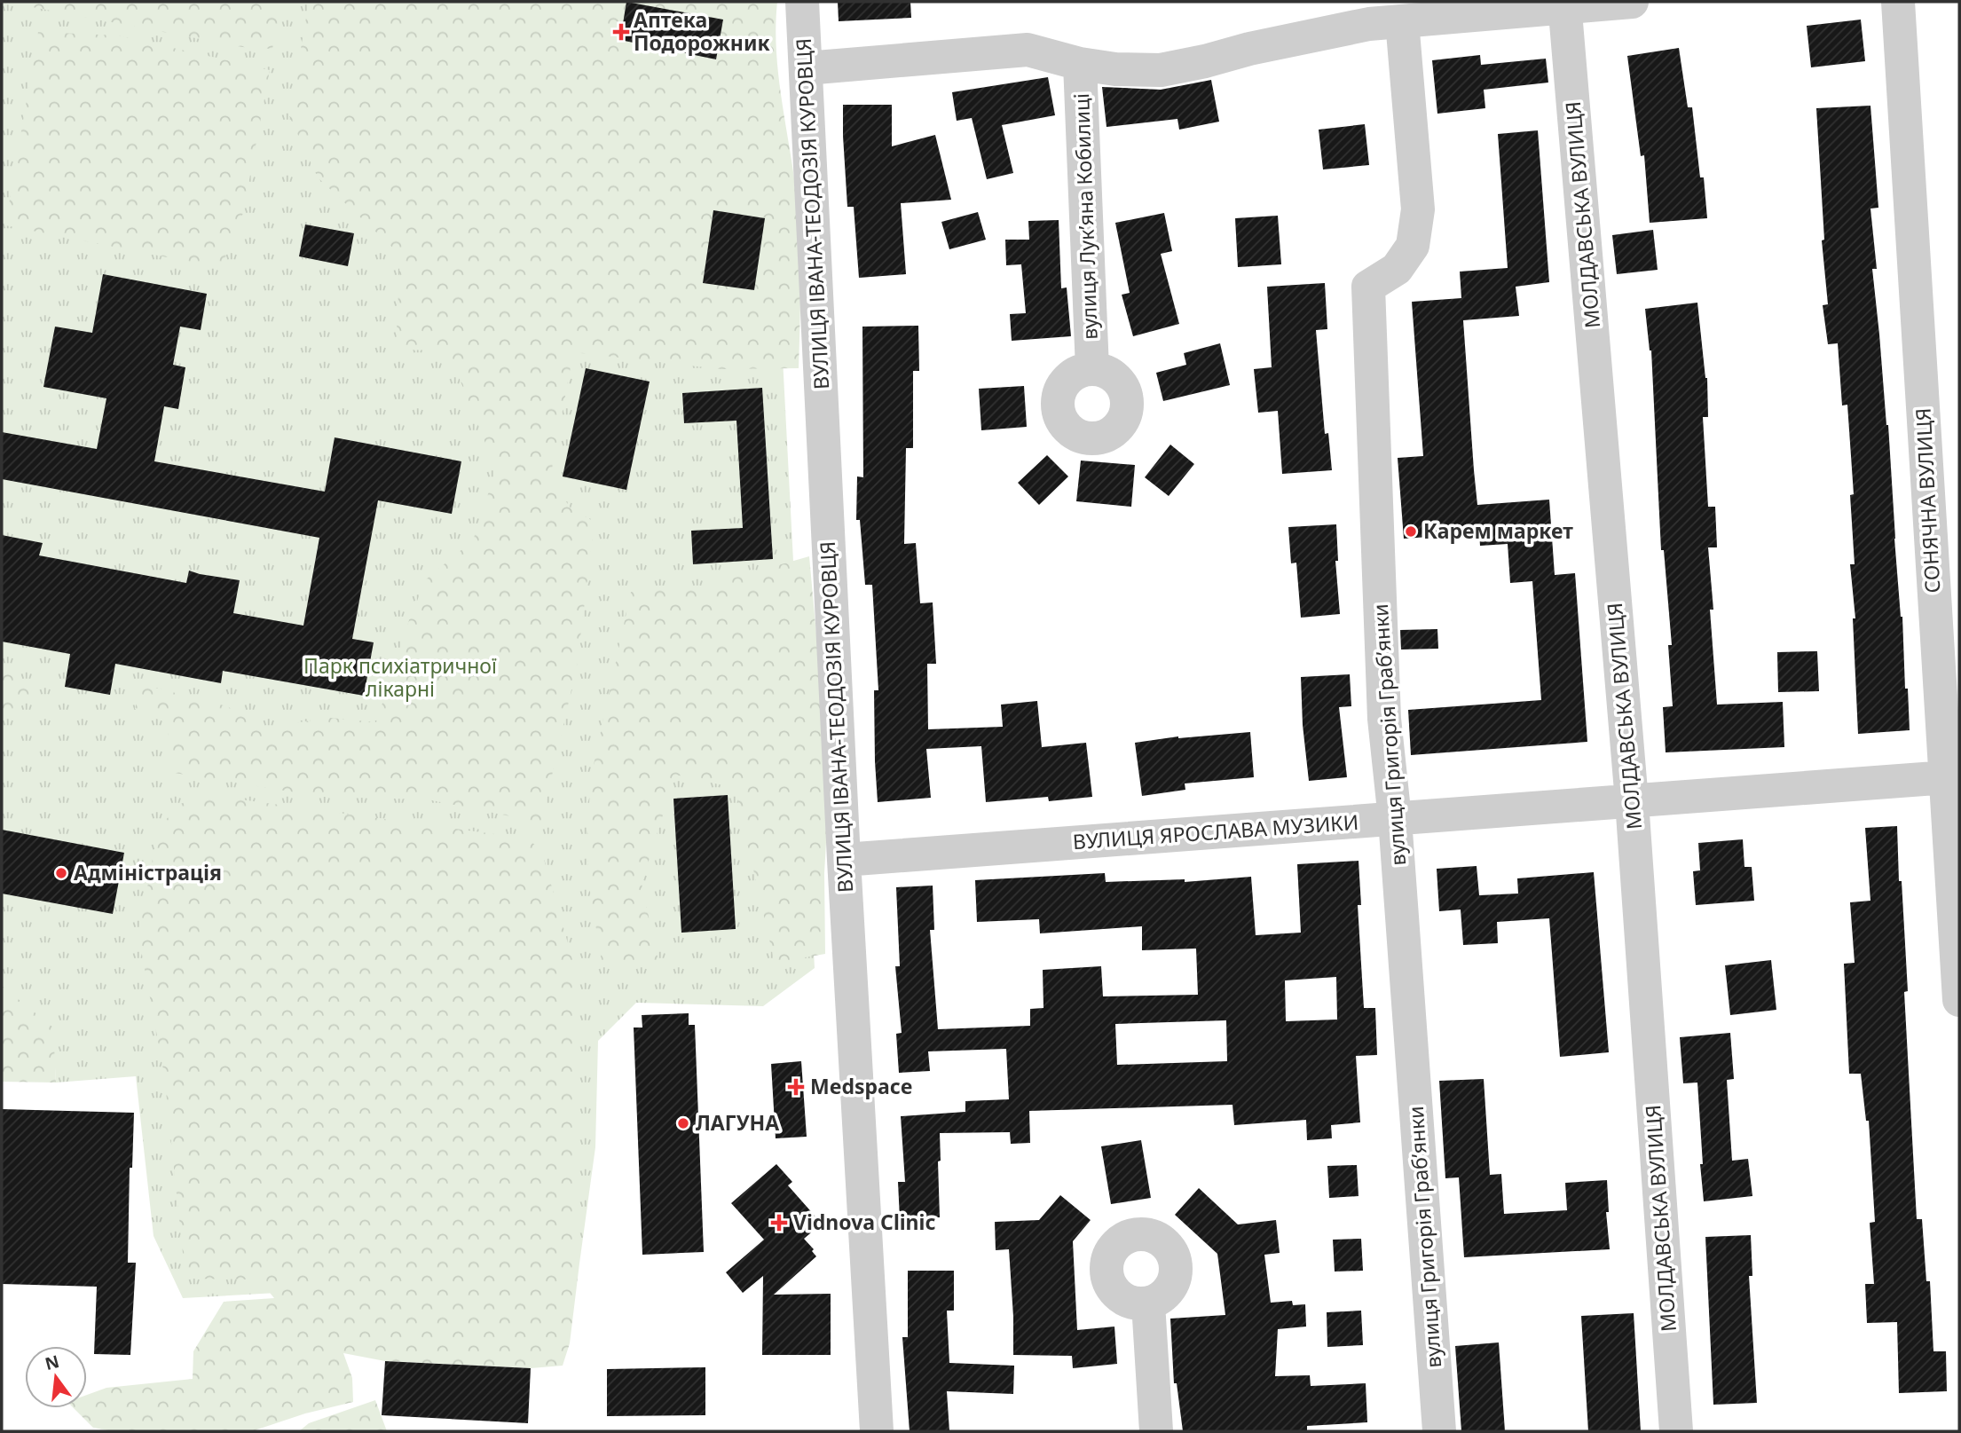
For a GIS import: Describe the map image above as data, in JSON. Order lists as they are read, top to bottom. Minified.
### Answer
{"streets":{"street":["ВУЛИЦЯ ІВАНА-ТЕОДОЗІЯ КУРОВЦЯ","МОЛДАВСЬКА ВУЛИЦЯ","вулиця Лукʼяна Кобилиці","СОНЯЧНА ВУЛИЦЯ","вулиця Григорія Грабʼянки","ВУЛИЦЯ ЯРОСЛАВА МУЗИКИ"]},"crossings":[["ВУЛИЦЯ ІВАНА-ТЕОДОЗІЯ КУРОВЦЯ","вулиця Лукʼяна Кобилиці"],["ВУЛИЦЯ ІВАНА-ТЕОДОЗІЯ КУРОВЦЯ","ВУЛИЦЯ ЯРОСЛАВА МУЗИКИ"],["МОЛДАВСЬКА ВУЛИЦЯ","вулиця Лукʼяна Кобилиці"],["МОЛДАВСЬКА ВУЛИЦЯ","ВУЛИЦЯ ЯРОСЛАВА МУЗИКИ"],["вулиця Лукʼяна Кобилиці","вулиця Григорія Грабʼянки"],["СОНЯЧНА ВУЛИЦЯ","ВУЛИЦЯ ЯРОСЛАВА МУЗИКИ"],["вулиця Григорія Грабʼянки","ВУЛИЦЯ ЯРОСЛАВА МУЗИКИ"]],"parks":["Парк психіатричної лікарні"],"places":{"health":["Аптека Подорожник","Medspace","Vidnova Clinic"],"other":["Карем маркет","Адміністрація","ЛАГУНА"]},"north":"top"}
